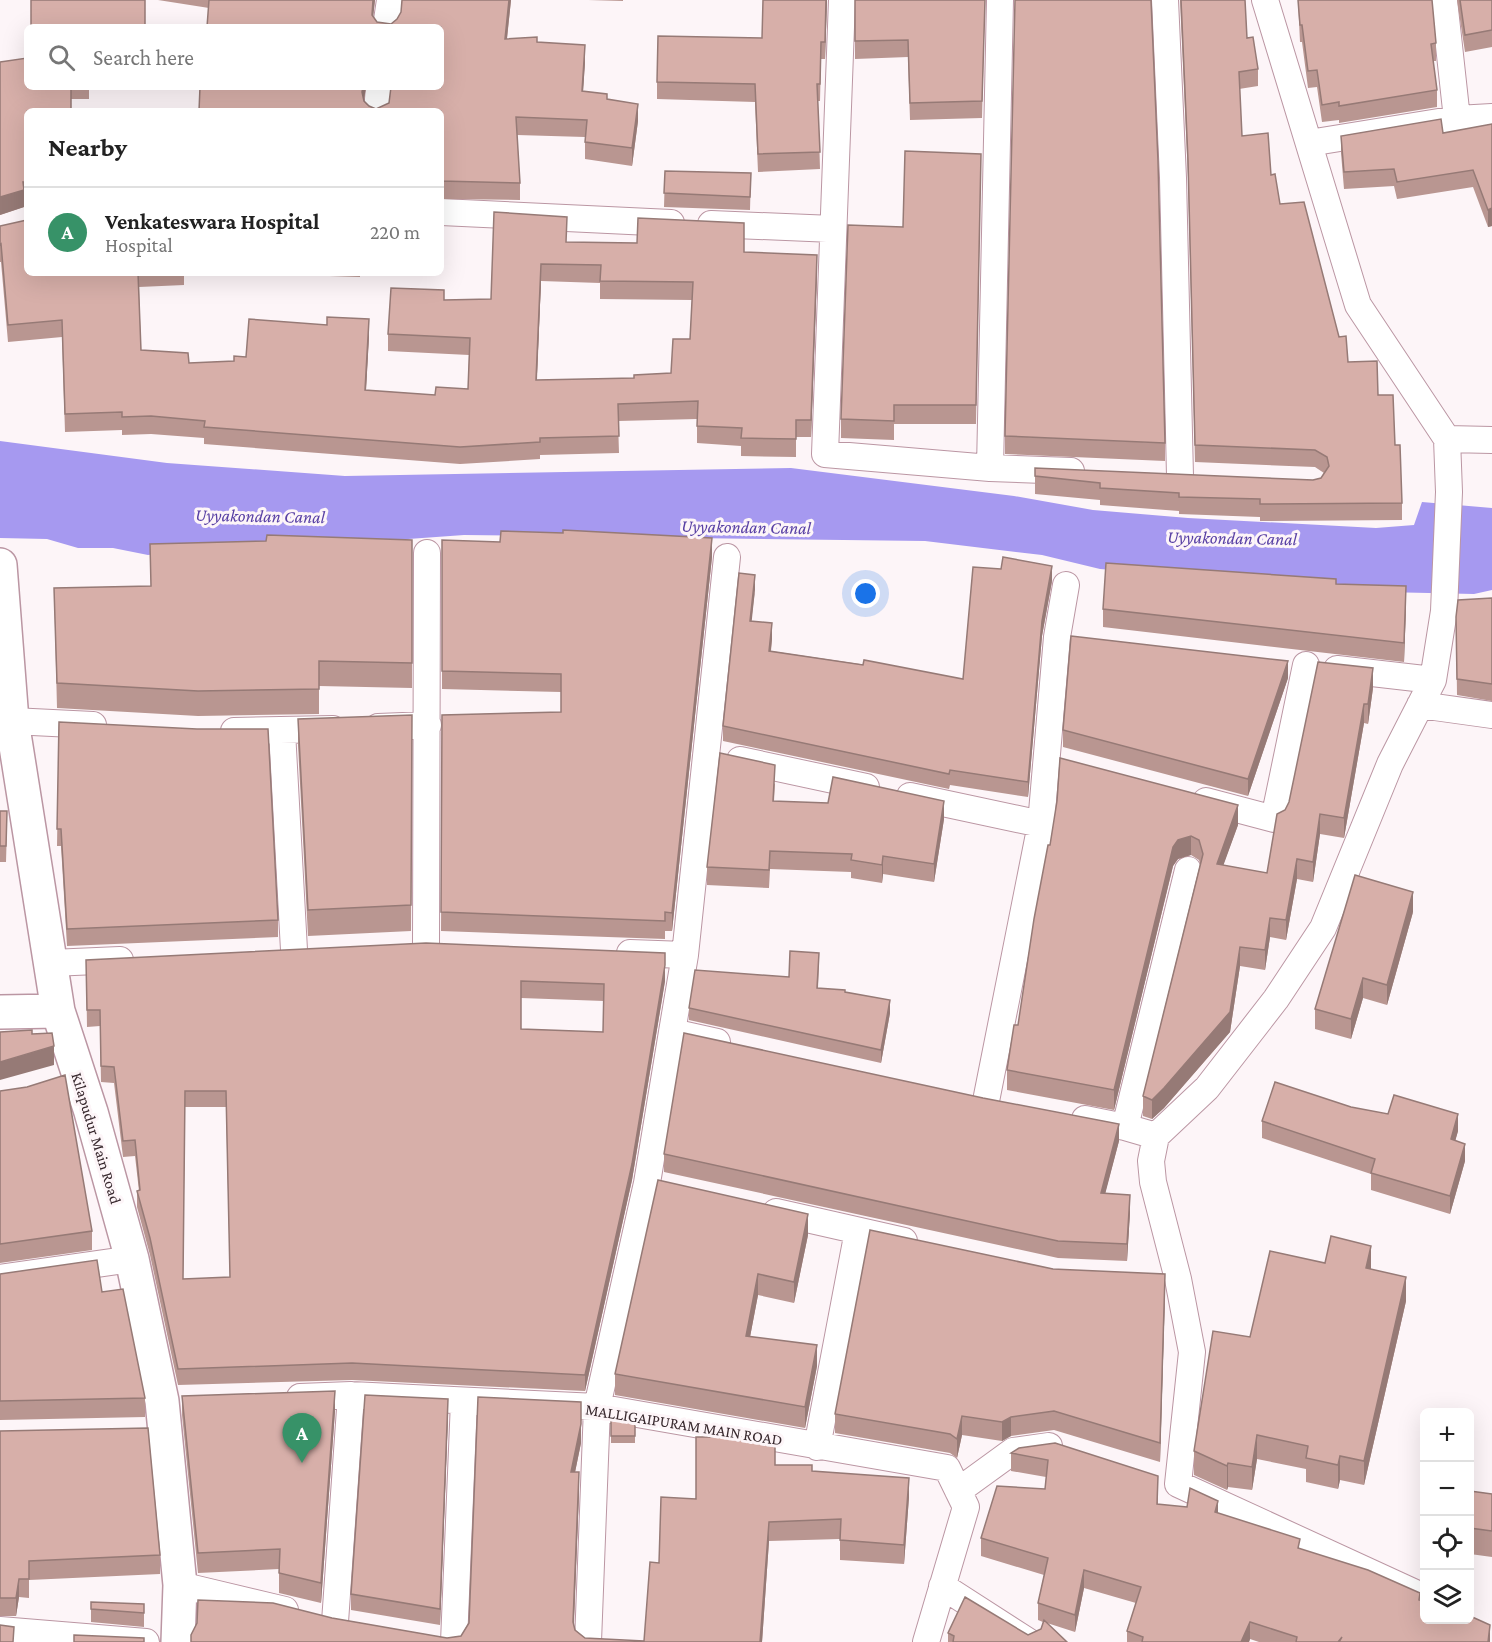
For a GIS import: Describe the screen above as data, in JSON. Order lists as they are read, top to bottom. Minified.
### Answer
{"streets":{"street":["Kilapudur Main Road","MALLIGAIPURAM MAIN ROAD"]},"water":["Uyyakondan Canal"],"page":{"search":"Search here","heading":"Nearby","list":[{"mark":"A","name":"Venkateswara Hospital","note":"Hospital","value":"220 m"}],"map_buttons":["+","−"],"pins":"A"}}
